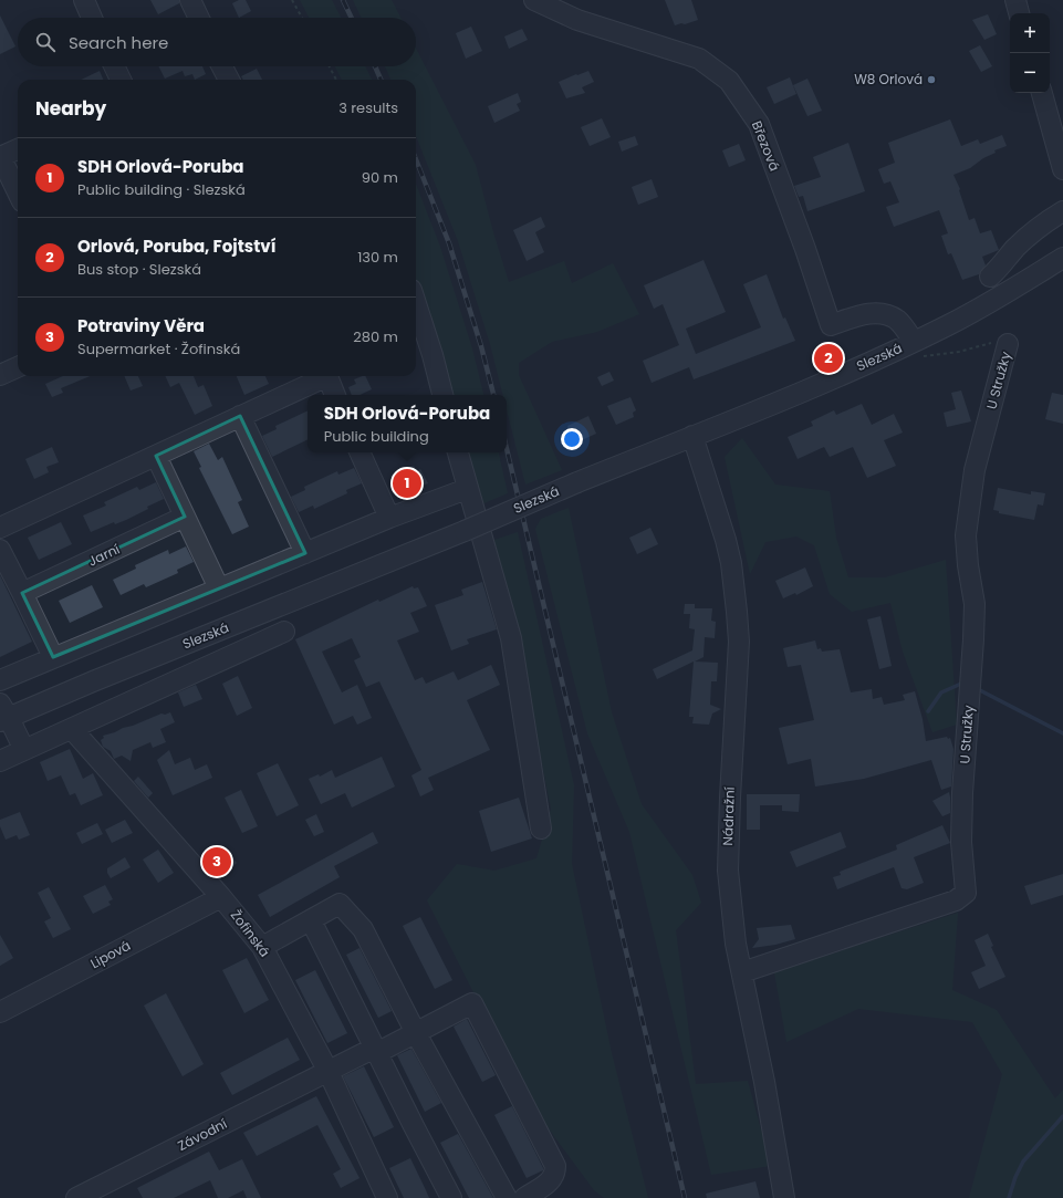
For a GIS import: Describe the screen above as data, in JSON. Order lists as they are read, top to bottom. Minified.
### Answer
{"streets":{"street":["Březová","Slezská","U Stružky","Jarní","Nádražní","Žofinská","Lipová","Závodní"]},"crossings":[["Březová","Slezská"],["Slezská","Nádražní"],["Slezská","Žofinská"],["U Stružky","Nádražní"],["Žofinská","Lipová"],["Žofinská","Závodní"]],"places":["W8 Orlová"],"page":{"map_buttons":["+","−"],"search":"Search here","heading":["Nearby","3 results"],"list":[{"mark":"1","name":"SDH Orlová-Poruba","note":"Public building · Slezská","value":"90 m"},{"mark":"2","name":"Orlová, Poruba, Fojtství","note":"Bus stop · Slezská","value":"130 m"},{"mark":"3","name":"Potraviny Věra","note":"Supermarket · Žofinská","value":"280 m"}],"pins":["2","1","3"],"popup":["SDH Orlová-Poruba","Public building"]}}
